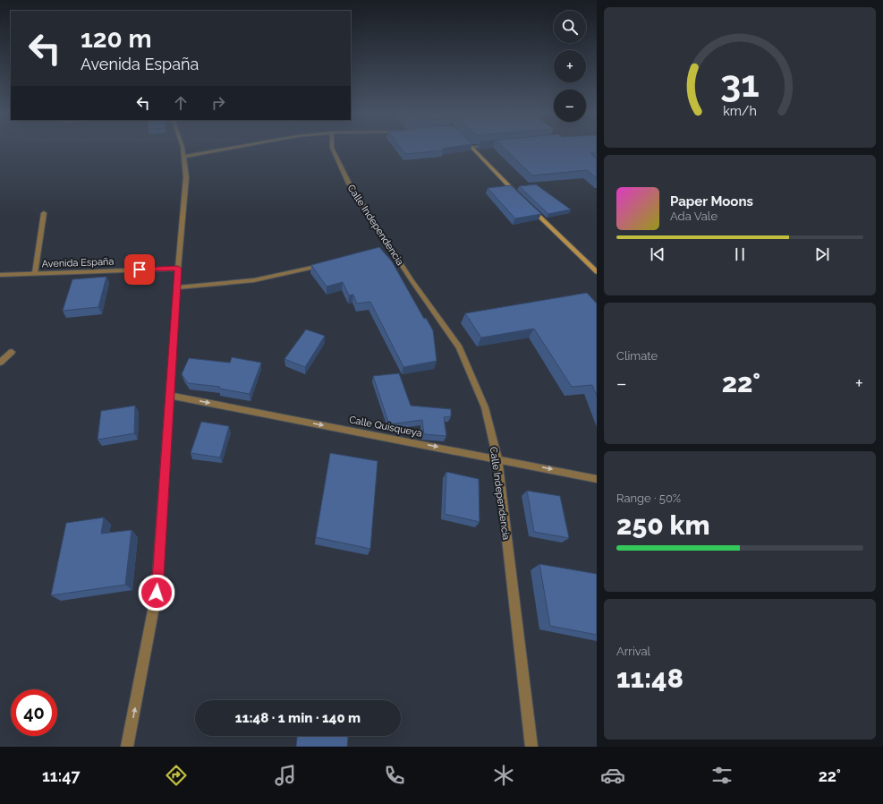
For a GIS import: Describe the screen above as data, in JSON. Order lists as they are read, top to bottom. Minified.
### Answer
{"streets":{"street":["Calle Independencia","Avenida España","Calle Quisqueya"]},"crossings":[["Calle Independencia","Calle Quisqueya"]],"one_way":["Calle Quisqueya"],"page":{"map_buttons":["+","−"],"turn":["120 m","Avenida España"],"song":["Paper Moons","Ada Vale"],"tile":["Climate",["Range · 50%","250 km"],["Arrival","11:48"]],"heat":["−","22°","+"],"limit":"40","trip":"11:48 · 1 min · 140 m","tabs":["11:47","22°"],"gauge":["31","km/h"]}}
